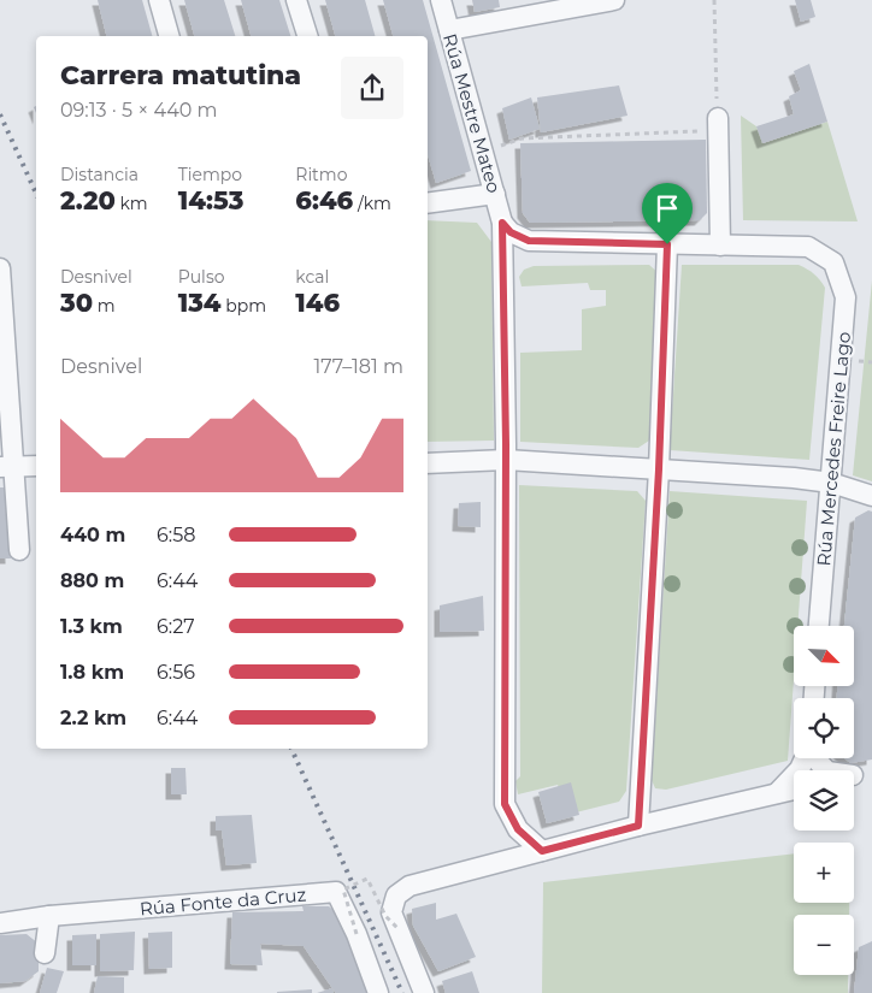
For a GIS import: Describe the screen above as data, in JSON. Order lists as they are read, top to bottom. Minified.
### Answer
{"streets":{"street":["Rúa Mestre Mateo","Rúa Mercedes Freire Lago","Rúa Fonte da Cruz"]},"north":"bottom right","page":{"heading":["Carrera matutina","09:13 · 5 × 440 m"],"stats":[["Distancia","2.20 km"],["Tiempo","14:53"],["Ritmo","6:46 /km"],["Desnivel","30 m"],["Pulso","134 bpm"],["kcal","146"]],"chart":["Desnivel","177–181 m"],"list":[{"name":"440 m","note":"6:58"},{"name":"880 m","note":"6:44"},{"name":"1.3 km","note":"6:27"},{"name":"1.8 km","note":"6:56"},{"name":"2.2 km","note":"6:44"}],"map_buttons":["+","−"]}}
